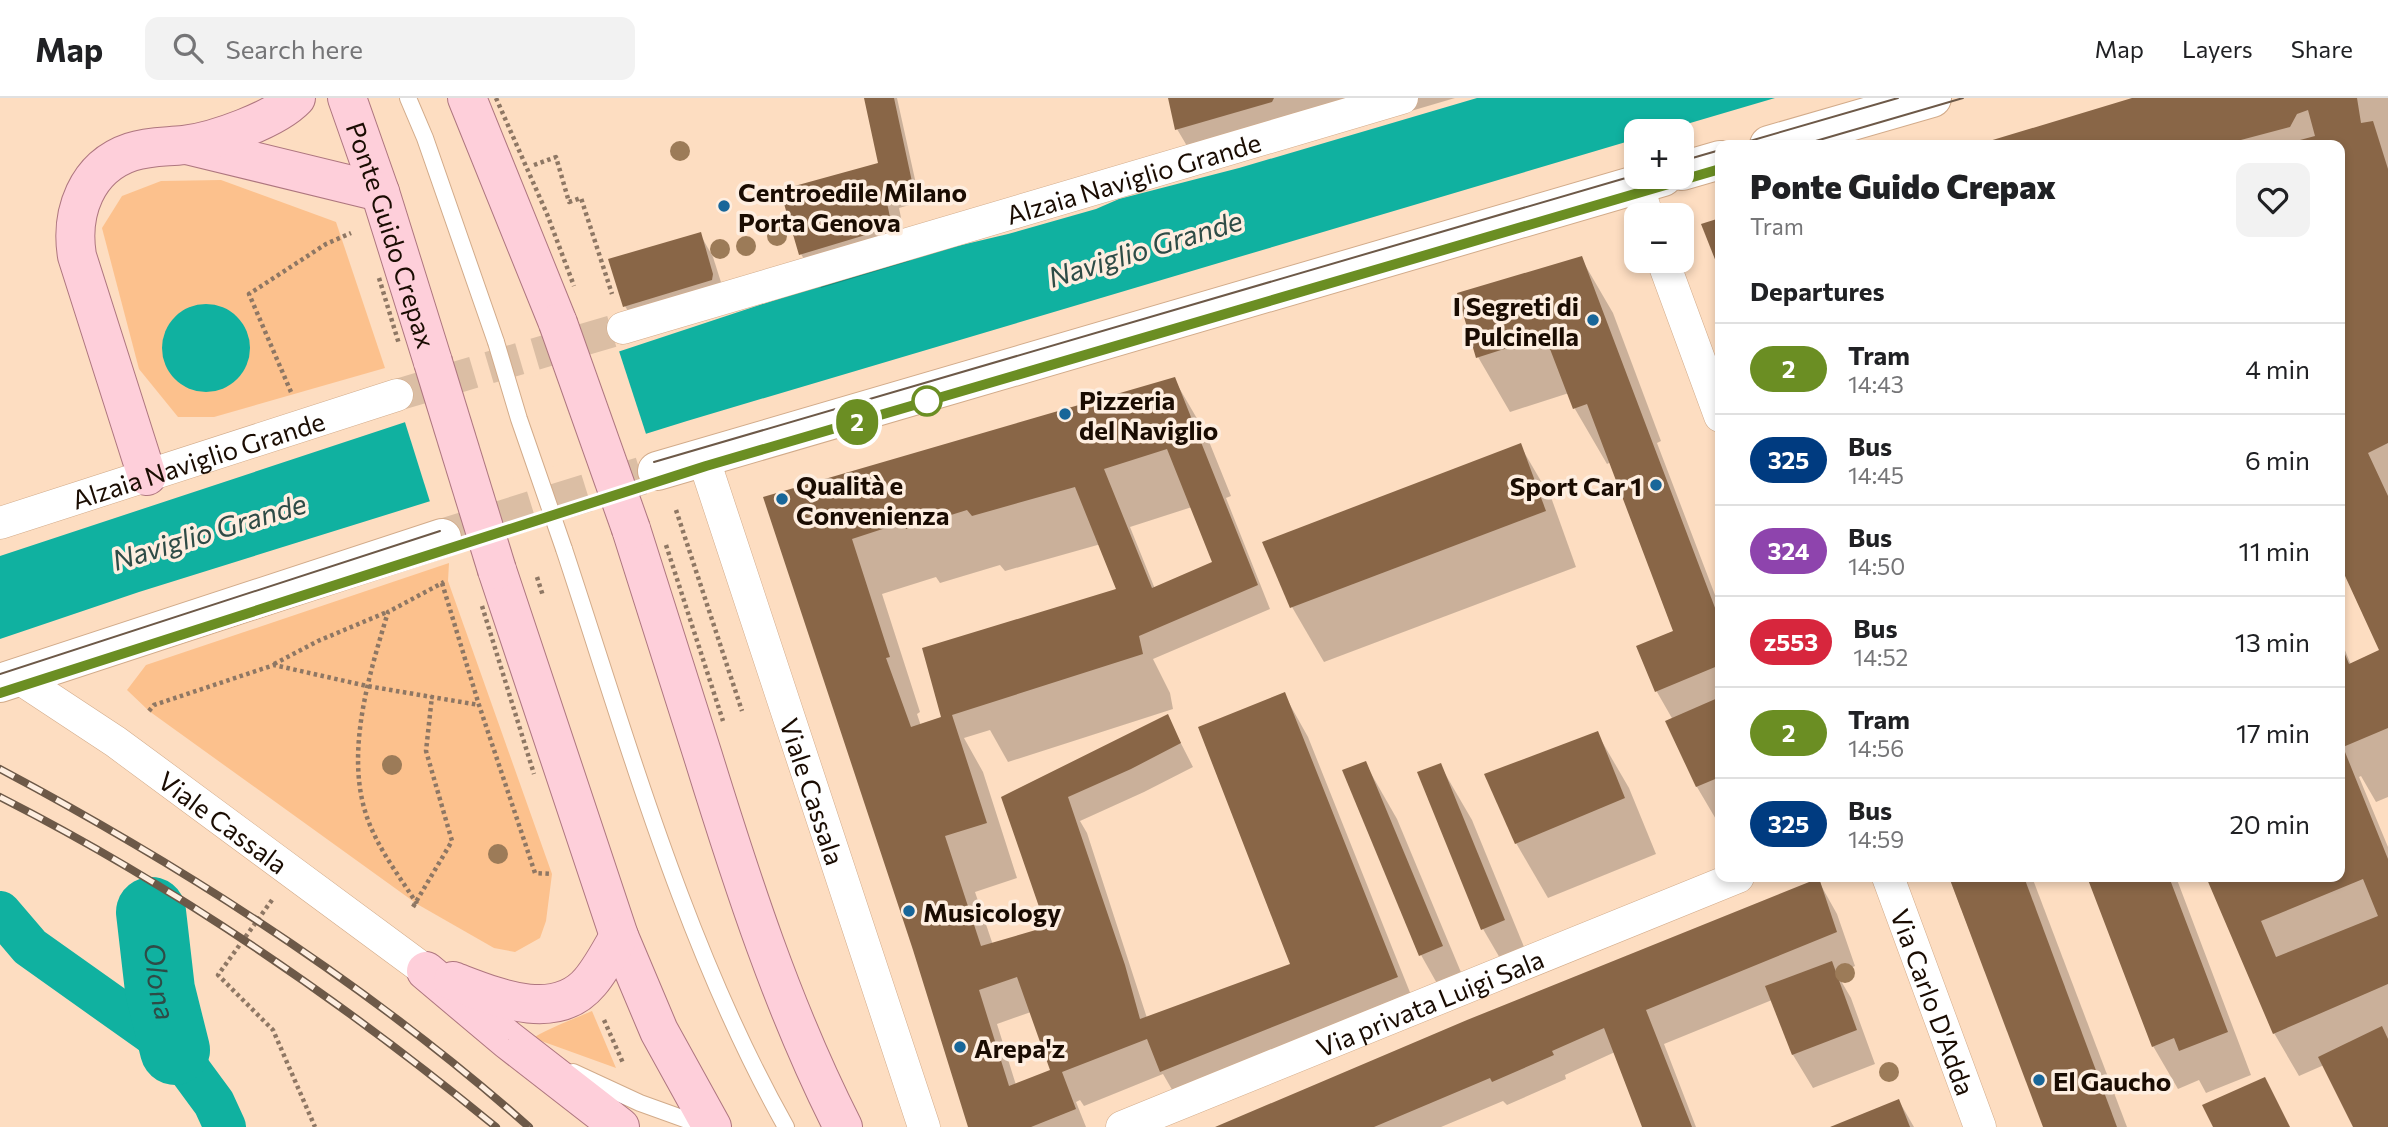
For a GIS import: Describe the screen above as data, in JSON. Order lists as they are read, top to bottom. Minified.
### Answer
{"streets":{"main road":["Ponte Guido Crepax"],"street":["Alzaia Naviglio Grande","Viale Cassala","Via privata Luigi Sala","Via Carlo D'Adda"]},"water":["Naviglio Grande","Olona"],"places":["Centroedile Milano Porta Genova","I Segreti di Pulcinella","Pizzeria del Naviglio","Sport Car 1","Qualità e Convenienza","Musicology","Arepa'z","El Gaucho"],"lines":["tram line 2"],"page":{"header":"Map","search":"Search here","nav":["Map","Layers","Share"],"on_map":"2","map_buttons":["+","−"],"heading":[["Ponte Guido Crepax","Tram"],"Departures"],"list":[{"mark":"2","name":"Tram","note":"14:43","value":"4 min"},{"mark":"325","name":"Bus","note":"14:45","value":"6 min"},{"mark":"324","name":"Bus","note":"14:50","value":"11 min"},{"mark":"z553","name":"Bus","note":"14:52","value":"13 min"},{"mark":"2","name":"Tram","note":"14:56","value":"17 min"},{"mark":"325","name":"Bus","note":"14:59","value":"20 min"}]}}
